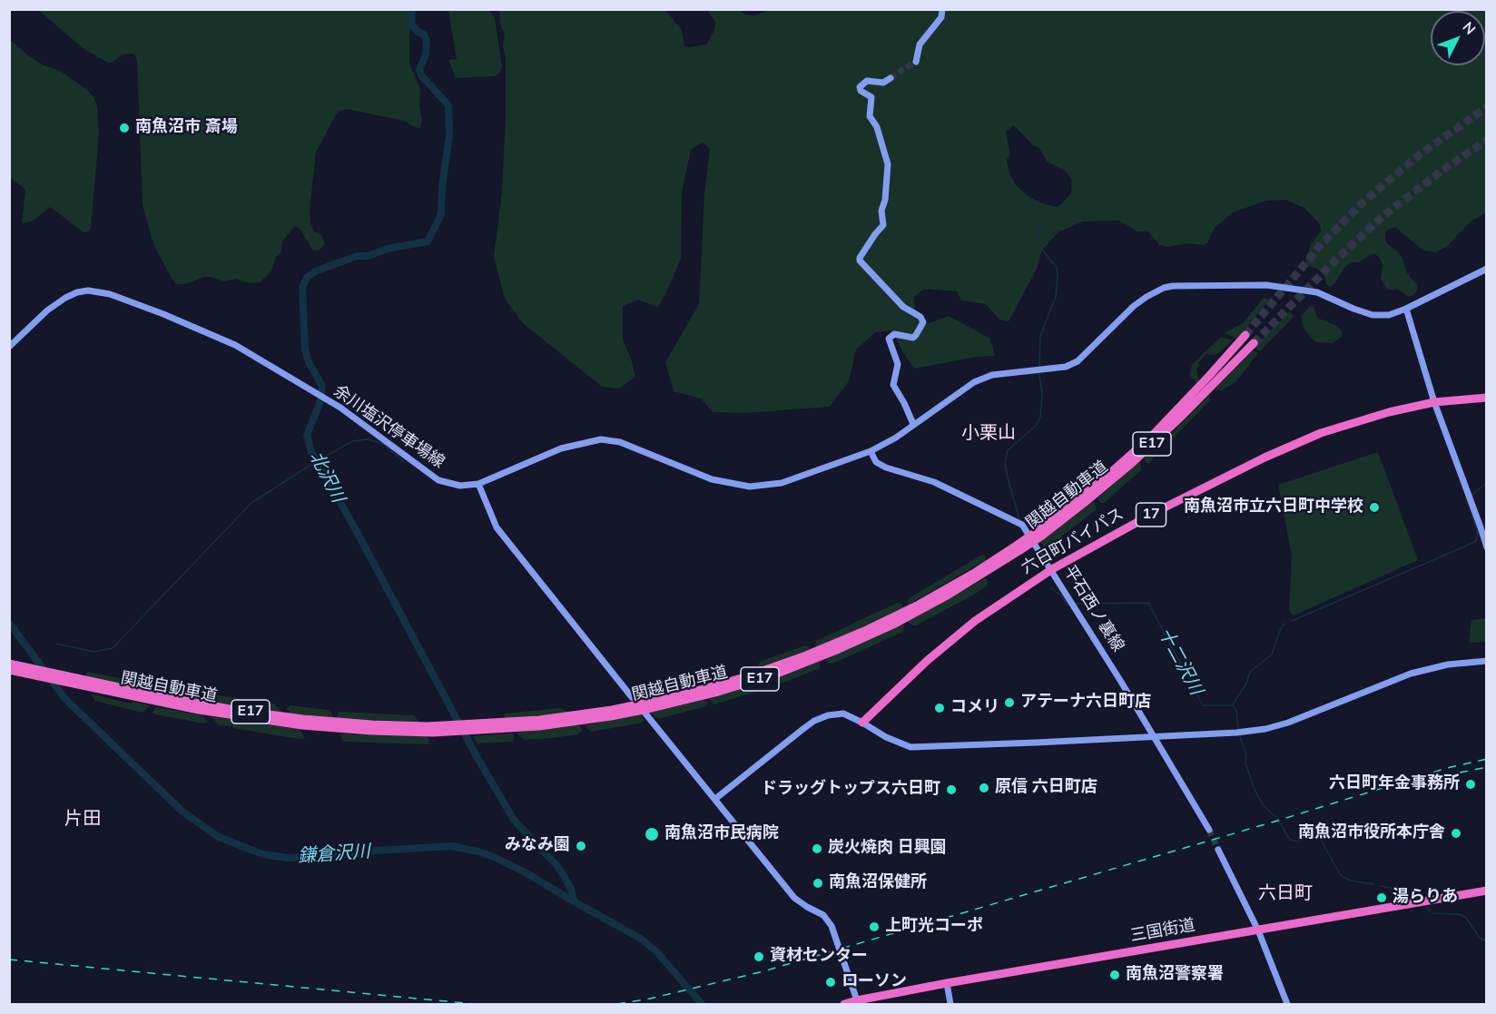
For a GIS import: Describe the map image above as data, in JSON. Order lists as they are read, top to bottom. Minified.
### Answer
{"streets":{"highway":["E17","関越自動車道","17","六日町バイパス","三国街道"],"main road":["余川塩沢停車場線","平石西ノ裏線"]},"crossings":[["余川塩沢停車場線","平石西ノ裏線"],["六日町バイパス","平石西ノ裏線"]],"districts":["小栗山","片田","六日町"],"water":["北沢川","十二沢川","鎌倉沢川"],"places":["南魚沼市 斎場","南魚沼市立六日町中学校","アテーナ六日町店","コメリ","六日町年金事務所","原信 六日町店","ドラッグトップス六日町","南魚沼市役所本庁舎","南魚沼市民病院","みなみ園","炭火焼肉 日興園","南魚沼保健所","湯らりあ","上町光コーポ","資材センター","南魚沼警察署","ローソン"],"north":"top right"}
